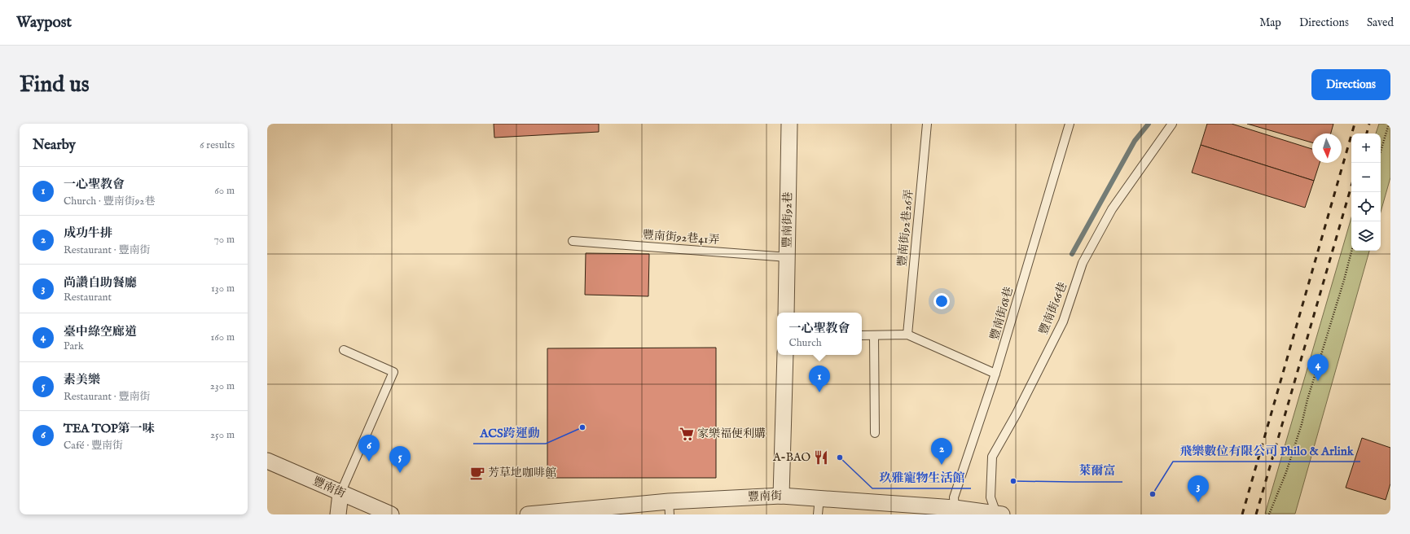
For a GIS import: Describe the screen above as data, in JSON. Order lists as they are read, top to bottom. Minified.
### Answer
{"streets":{"street":["豐南街92巷","豐南街"],"lane":["豐南街92巷26弄","豐南街92巷41弄","豐南街66巷","豐南街68巷"]},"crossings":[["豐南街92巷","豐南街92巷41弄"],["豐南街66巷","豐南街"],["豐南街68巷","豐南街"]],"places":{"other":["ACS跨運動","玖雅寵物生活館","萊爾富","飛樂數位有限公司 Philo & Arlink"],"supermarket":["家樂福便利購"],"restaurant":["A-BAO"],"cafe":["芳草地咖啡館"]},"north":"bottom","page":{"header":"Waypost","nav":["Map","Directions","Saved"],"buttons":"Directions","title":"Find us","heading":["Nearby","6 results"],"map_buttons":["+","−"],"list":[{"mark":"1","name":"一心聖教會","note":"Church · 豐南街92巷","value":"60 m"},{"mark":"2","name":"成功牛排","note":"Restaurant · 豐南街","value":"70 m"},{"mark":"3","name":"尚讚自助餐廳","note":"Restaurant","value":"130 m"},{"mark":"4","name":"臺中綠空廊道","note":"Park","value":"160 m"},{"mark":"5","name":"素美樂","note":"Restaurant · 豐南街","value":"230 m"},{"mark":"6","name":"TEA TOP第一味","note":"Café · 豐南街","value":"250 m"}],"popup":["一心聖教會","Church"],"pins":["4","1","6","2","5","3"]}}
